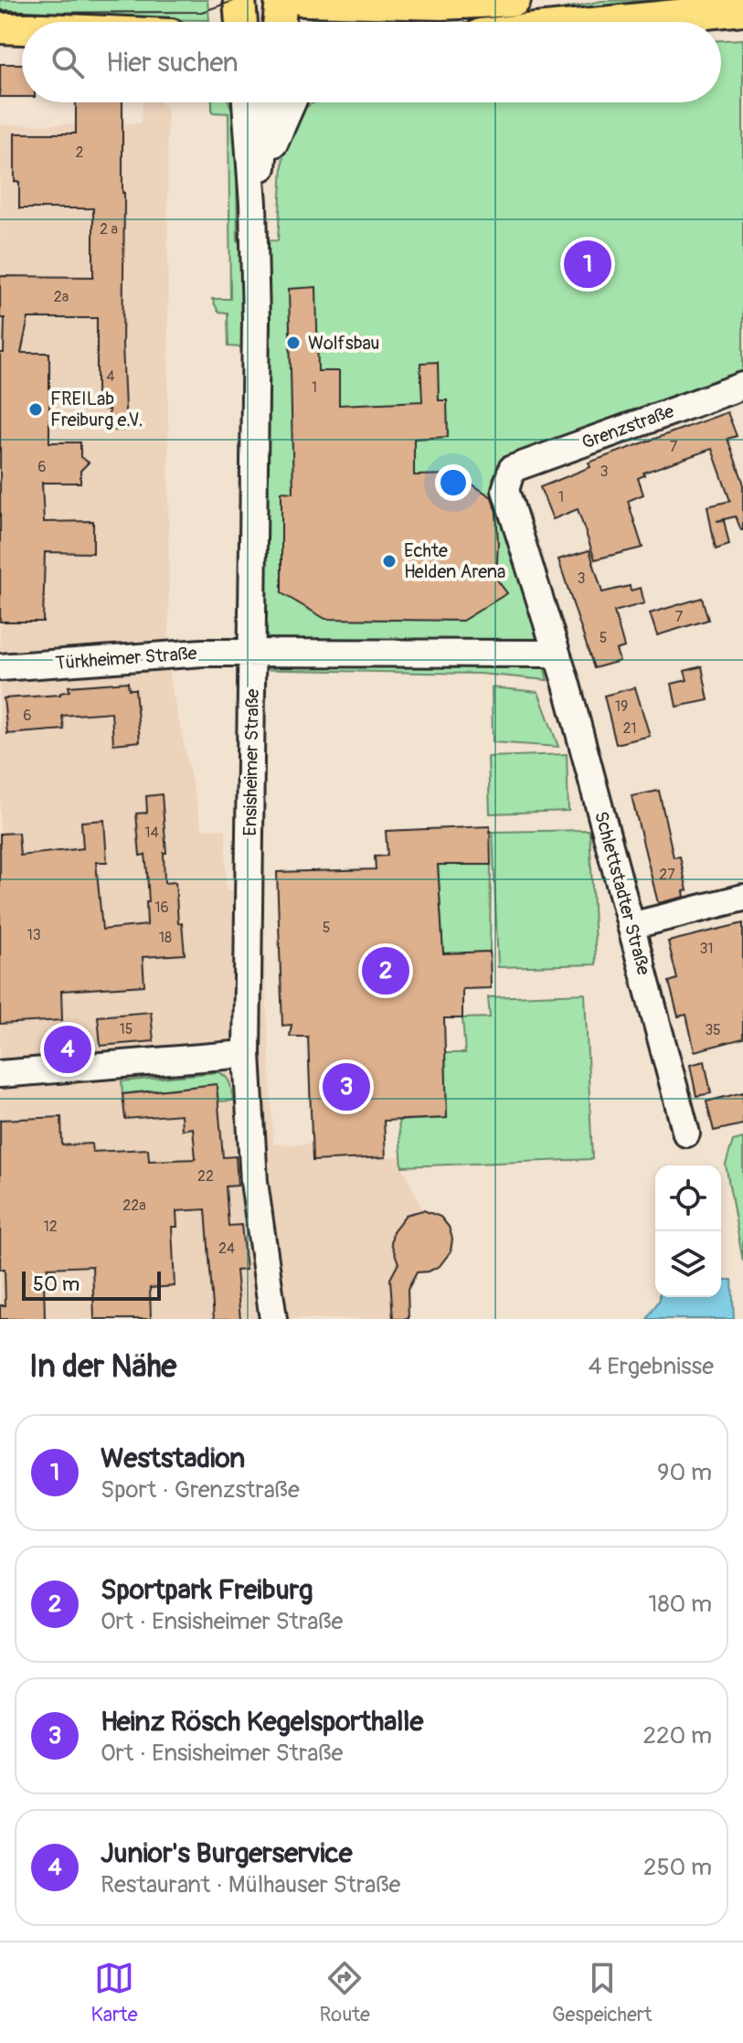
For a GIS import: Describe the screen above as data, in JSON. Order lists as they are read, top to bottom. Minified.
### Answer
{"streets":{"street":["Grenzstraße","Türkheimer Straße","Ensisheimer Straße","Schlettstadter Straße"]},"crossings":[["Grenzstraße","Schlettstadter Straße"],["Türkheimer Straße","Ensisheimer Straße"]],"places":["Wolfsbau","FREILab Freiburg e.V.","Echte Helden Arena"],"house_numbers":["2","2 a","2a","4","1","7","6","3","1","3","7","5","19","6","21","14","27","16","5","13","18","31","15","35","22","22a","12","24"],"scale_bar":"50 m","page":{"search":"Hier suchen","pins":["1","2","4","3"],"scale":"50 m","heading":["In der Nähe","4 Ergebnisse"],"list":[{"mark":"1","name":"Weststadion","note":"Sport · Grenzstraße","value":"90 m"},{"mark":"2","name":"Sportpark Freiburg","note":"Ort · Ensisheimer Straße","value":"180 m"},{"mark":"3","name":"Heinz Rösch Kegelsporthalle","note":"Ort · Ensisheimer Straße","value":"220 m"},{"mark":"4","name":"Junior's Burgerservice","note":"Restaurant · Mülhauser Straße","value":"250 m"}],"nav":["Karte","Route","Gespeichert"]}}
